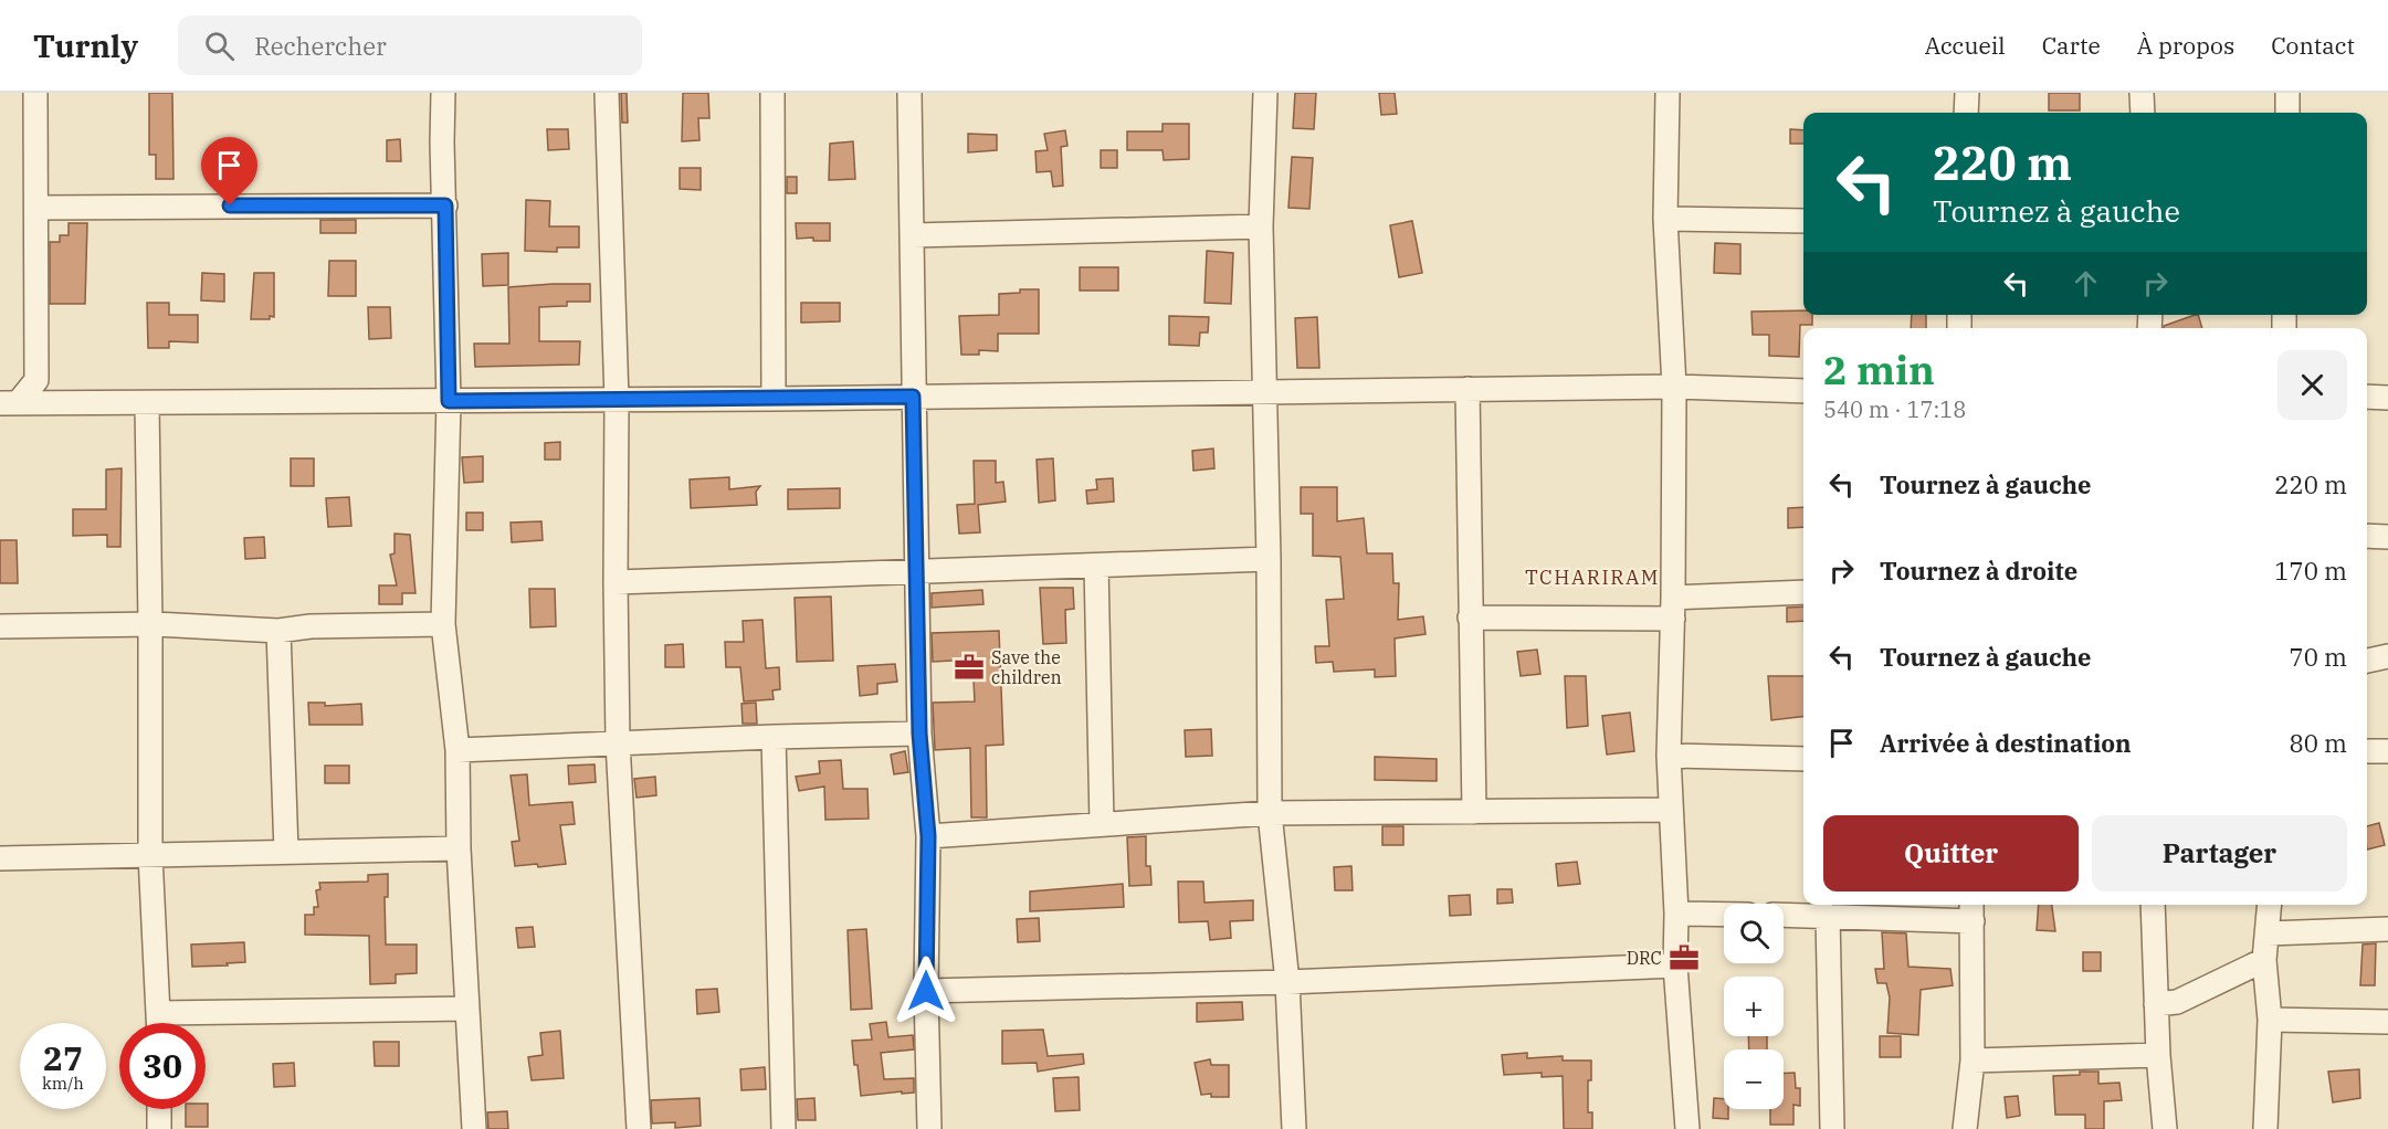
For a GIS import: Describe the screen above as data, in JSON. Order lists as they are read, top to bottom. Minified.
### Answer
{"districts":["TCHARIRAM"],"places":{"office":["Save the children","DRC"]},"page":{"header":"Turnly","search":"Rechercher","nav":["Accueil","Carte","À propos","Contact"],"turn":["220 m","Tournez à gauche"],"heading":["2 min","540 m · 17:18"],"list":[{"name":"Tournez à gauche","value":"220 m"},{"name":"Tournez à droite","value":"170 m"},{"name":"Tournez à gauche","value":"70 m"},{"name":"Arrivée à destination","value":"80 m"}],"buttons":["Quitter","Partager"],"map_buttons":["+","−"],"speed":"27 km/h","limit":"30"}}
